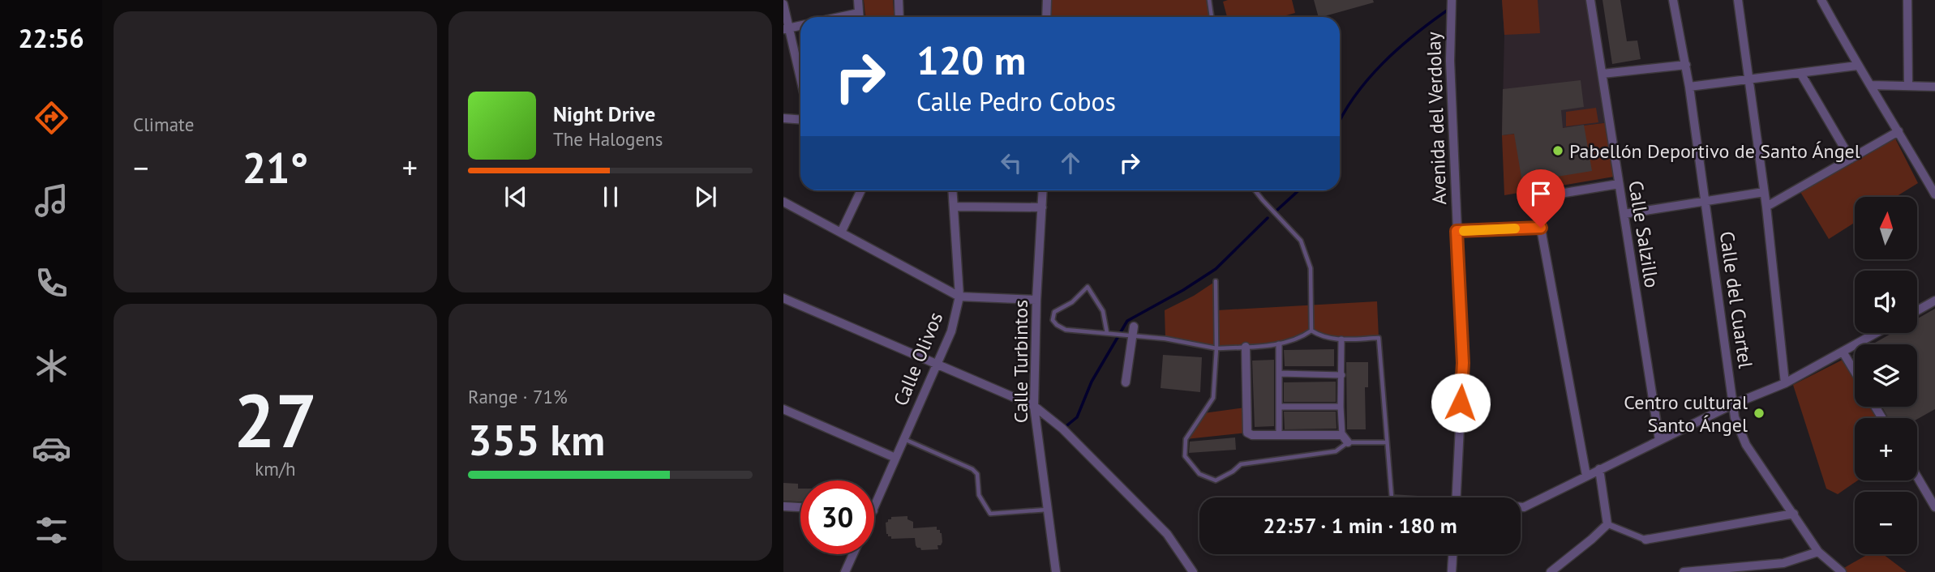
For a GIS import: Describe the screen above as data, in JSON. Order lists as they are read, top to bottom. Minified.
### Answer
{"streets":{"street":["Avenida del Verdolay","Calle Salzillo","Calle del Cuartel","Calle Olivos","Calle Turbintos"]},"places":["Pabellón Deportivo de Santo Ángel","Centro cultural Santo Ángel"],"north":"top","page":{"tabs":"22:56","tile":["Climate",["27","km/h"],["Range · 71%","355 km"]],"turn":["120 m","Calle Pedro Cobos"],"song":["Night Drive","The Halogens"],"heat":["−","21°","+"],"map_buttons":["+","−"],"limit":"30","trip":"22:57 · 1 min · 180 m"}}
